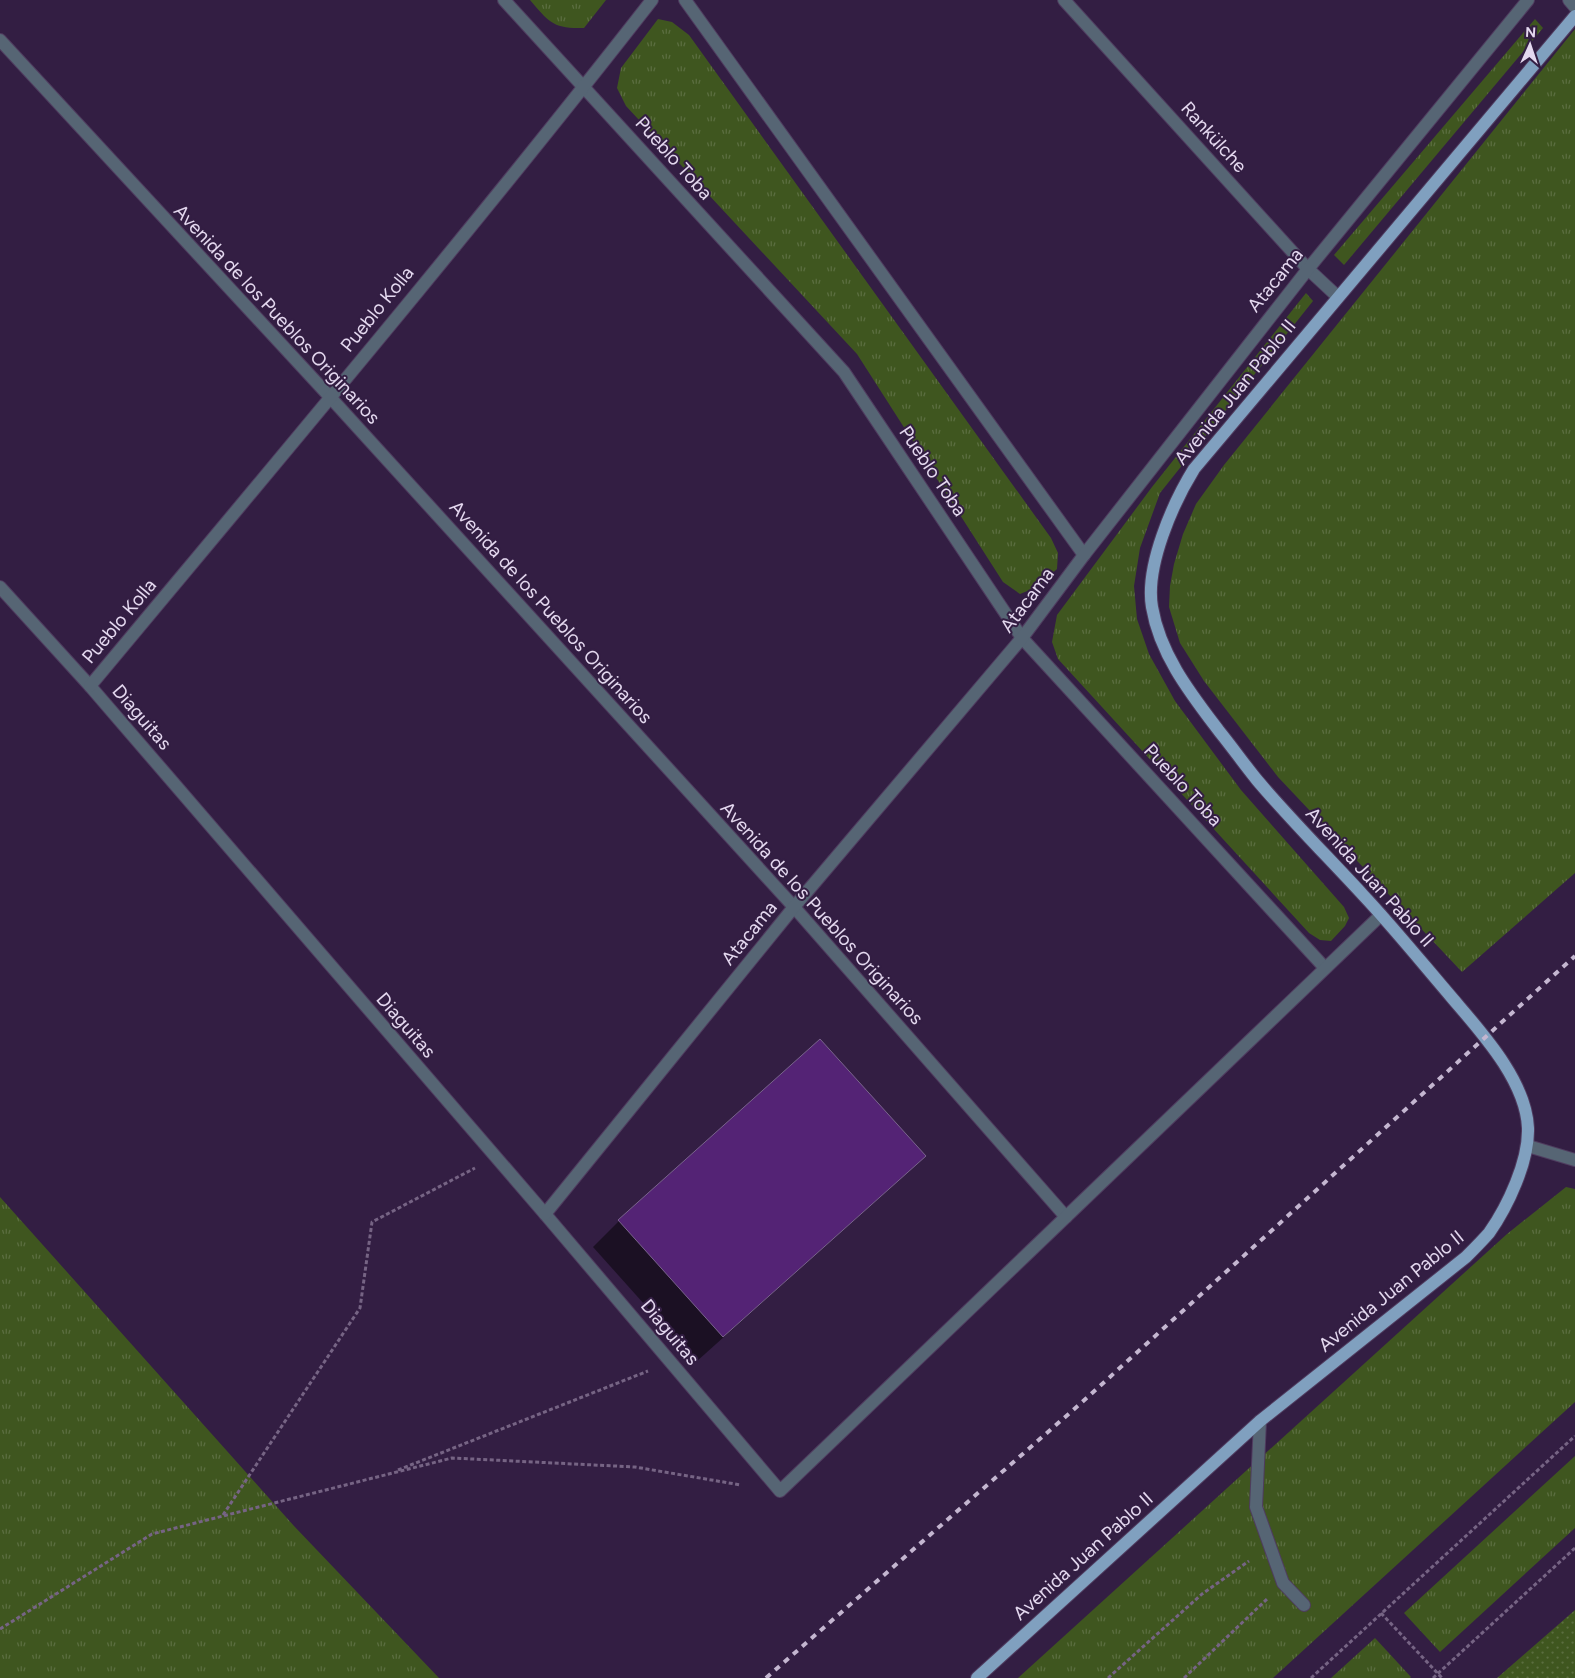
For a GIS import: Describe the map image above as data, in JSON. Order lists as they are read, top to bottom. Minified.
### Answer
{"streets":{"main road":["Avenida Juan Pablo II"],"street":["Rankülche","Pueblo Toba","Atacama","Pueblo Kolla","Avenida de los Pueblos Originarios","Diaguitas"]},"crossings":[["Rankülche","Atacama"],["Rankülche","Avenida Juan Pablo II"],["Pueblo Toba","Atacama"],["Pueblo Toba","Pueblo Kolla"],["Atacama","Avenida de los Pueblos Originarios"],["Atacama","Diaguitas"],["Pueblo Kolla","Avenida de los Pueblos Originarios"],["Pueblo Kolla","Diaguitas"]],"north":"top"}
